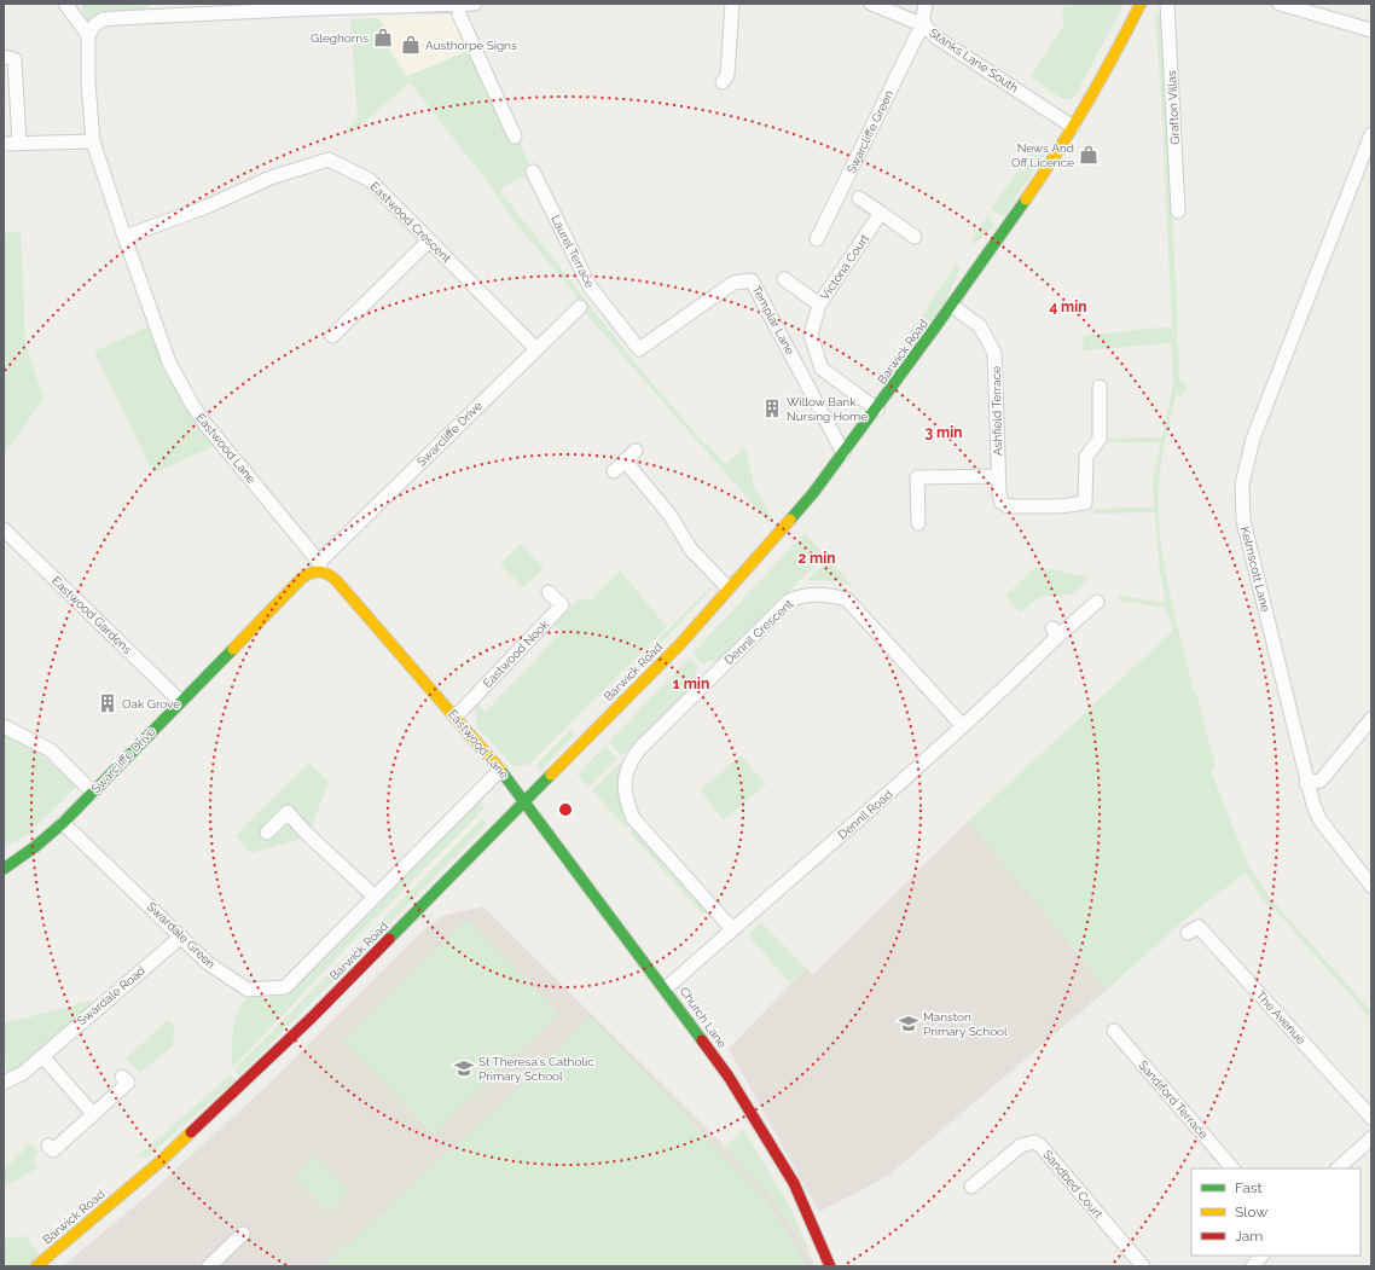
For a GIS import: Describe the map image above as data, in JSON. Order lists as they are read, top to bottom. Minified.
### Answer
{"streets":{"street":["Stanks Lane South","Grafton Villas","Swarcliffe Green","Eastwood Crescent","Laurel Terrace","Victoria Court","Templar Lane","Barwick Road","Ashfield Terrace","Swarcliffe Drive","Eastwood Lane","Kelmscott Lane","Eastwood Gardens","Dennil Crescent","Eastwood Nook","Dennil Road","Swardale Green","Swardale Road","Church Lane","The Avenue","Sandiford Terrace","Sandbed Court"]},"crossings":[["Stanks Lane South","Swarcliffe Green"],["Stanks Lane South","Barwick Road"],["Eastwood Crescent","Swarcliffe Drive"],["Eastwood Crescent","Eastwood Lane"],["Laurel Terrace","Templar Lane"],["Victoria Court","Barwick Road"],["Templar Lane","Barwick Road"],["Barwick Road","Ashfield Terrace"],["Barwick Road","Eastwood Lane"],["Barwick Road","Church Lane"],["Swarcliffe Drive","Eastwood Lane"],["Swarcliffe Drive","Eastwood Gardens"],["Swarcliffe Drive","Swardale Green"],["Eastwood Lane","Eastwood Nook"],["Eastwood Lane","Swardale Green"],["Eastwood Lane","Church Lane"],["Dennil Crescent","Dennil Road"],["Dennil Road","Church Lane"],["Swardale Green","Swardale Road"]],"places":{"shop":["Gleghorns","Austhorpe Signs","News And Off Licence"],"building":["Willow Bank Nursing Home","Oak Grove"],"school or university":["Manston Primary School","St Theresa's Catholic Primary School"]},"legend":["Fast","Slow","Jam"],"rings":["4 min","3 min","2 min","1 min"]}
